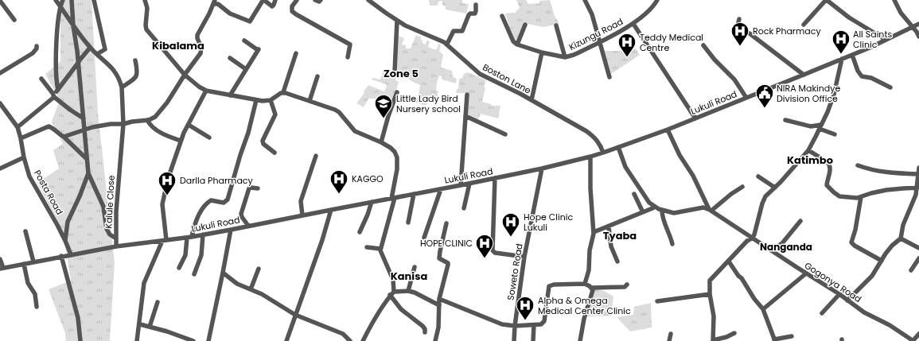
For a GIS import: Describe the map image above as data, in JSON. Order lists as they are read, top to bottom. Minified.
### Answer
{"streets":{"street":["Kizungu Road","Boston Lane","Lukuli Road","Posta Road","Kalule Close","Soweto Road","Gogonya Road"]},"crossings":[["Boston Lane","Lukuli Road"],["Lukuli Road","Posta Road"],["Lukuli Road","Kalule Close"],["Lukuli Road","Soweto Road"]],"districts":["Kibalama","Zone 5","Katimbo","Tyaba","Nanganda","Kanisa"],"places":{"hospital":["Rock Pharmacy","All Saints Clinic","Teddy Medical Centre","KAGGO","Darlla Pharmacy","Hope Clinic Lukuli","HOPE CLINIC","Alpha & Omega Medical Center Clinic"],"public building":["NIRA Makindye Division Office"],"school or university":["Little Lady Bird Nursery school"]}}
